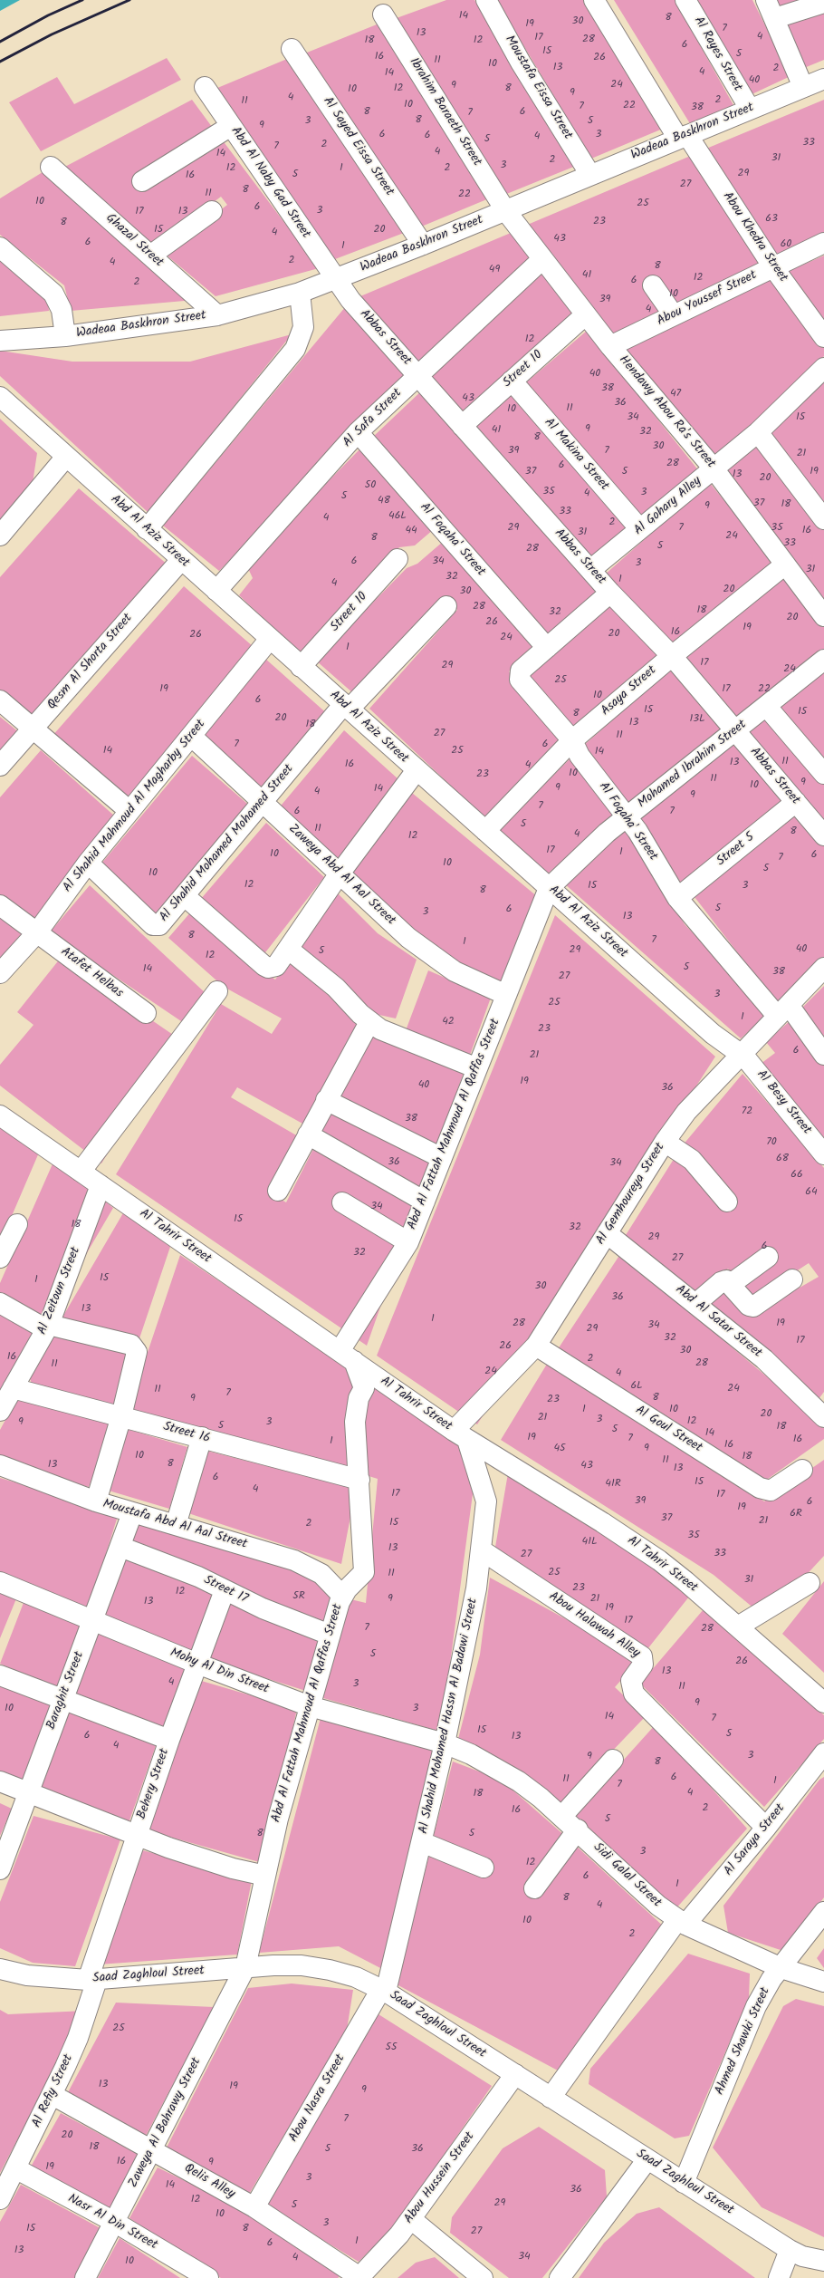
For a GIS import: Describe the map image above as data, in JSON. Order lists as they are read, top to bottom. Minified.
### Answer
{"streets":{"street":["Al Rayes Street","Moustafa Eissa Street","Ibrahim Baraeth Street","Wadeaa Baskhron Street","Al Sayed Eissa Street","Abd Al Naby Gad Street","Abou Khedra Street","Ghazal Street","Abou Youssef Street","Abbas Street","Street 10","Hendawy Abou Ra's Street","Al Safa Street","Al Makina Street","Al Gohary Alley","Abd Al Aziz Street","Al Foqaha' Street","Qesm Al Shorta Street","Asaya Street","Mohamed Ibrahim Street","Al Shahid Mahmoud Al Magharby Street","Al Shahid Mohamed Mohamed Street","Street 5","Zaweya Abd Al Aal Street","Atafet Helbas","Al Besy Street","Abd Al Fattah Mahmoud Al Qaffas Street","Al Gemhoureya Street","Al Tahrir Street","Al Zeitoun Street","Abd Al Satar Street","Al Goul Street","Street 16","Moustafa Abd Al Aal Street","Street 17","Abou Halawah Alley","Mohy Al Din Street","Baraghit Street","Al Shahid Mohamed Hassn Al Badawi Street","Behery Street","Al Saraya Street","Sidi Galal Street","Saad Zaghloul Street","Ahmed Shawki Street","Al Refiy Street","Abou Nasra Street","Zaweya Al Bahrawy Street","Abou Hussein Street","Qelis Alley","Nasr Al Din Street"]},"crossings":[["Al Rayes Street","Wadeaa Baskhron Street"],["Moustafa Eissa Street","Wadeaa Baskhron Street"],["Ibrahim Baraeth Street","Wadeaa Baskhron Street"],["Ibrahim Baraeth Street","Hendawy Abou Ra's Street"],["Wadeaa Baskhron Street","Al Sayed Eissa Street"],["Wadeaa Baskhron Street","Abd Al Naby Gad Street"],["Wadeaa Baskhron Street","Abou Khedra Street"],["Wadeaa Baskhron Street","Ghazal Street"],["Wadeaa Baskhron Street","Abbas Street"],["Wadeaa Baskhron Street","Hendawy Abou Ra's Street"],["Abd Al Naby Gad Street","Abbas Street"],["Abou Khedra Street","Abou Youssef Street"],["Abou Youssef Street","Hendawy Abou Ra's Street"],["Abbas Street","Street 10"],["Abbas Street","Al Safa Street"],["Abbas Street","Al Gohary Alley"],["Abbas Street","Al Foqaha' Street"],["Abbas Street","Asaya Street"],["Abbas Street","Mohamed Ibrahim Street"],["Abbas Street","Street 5"],["Street 10","Hendawy Abou Ra's Street"],["Street 10","Al Makina Street"],["Street 10","Abd Al Aziz Street"],["Hendawy Abou Ra's Street","Al Safa Street"],["Hendawy Abou Ra's Street","Al Gohary Alley"],["Hendawy Abou Ra's Street","Asaya Street"],["Al Safa Street","Abd Al Aziz Street"],["Al Safa Street","Al Foqaha' Street"],["Al Makina Street","Al Gohary Alley"],["Abd Al Aziz Street","Qesm Al Shorta Street"],["Abd Al Aziz Street","Asaya Street"],["Abd Al Aziz Street","Mohamed Ibrahim Street"],["Abd Al Aziz Street","Al Shahid Mahmoud Al Magharby Street"],["Abd Al Aziz Street","Al Shahid Mohamed Mohamed Street"],["Abd Al Aziz Street","Al Besy Street"],["Abd Al Aziz Street","Abd Al Fattah Mahmoud Al Qaffas Street"],["Abd Al Aziz Street","Al Gemhoureya Street"],["Al Foqaha' Street","Asaya Street"],["Al Foqaha' Street","Mohamed Ibrahim Street"],["Al Foqaha' Street","Street 5"],["Al Foqaha' Street","Al Gemhoureya Street"],["Mohamed Ibrahim Street","Abd Al Fattah Mahmoud Al Qaffas Street"],["Al Shahid Mahmoud Al Magharby Street","Al Shahid Mohamed Mohamed Street"],["Al Shahid Mahmoud Al Magharby Street","Zaweya Abd Al Aal Street"],["Al Shahid Mahmoud Al Magharby Street","Atafet Helbas"],["Al Shahid Mohamed Mohamed Street","Zaweya Abd Al Aal Street"],["Zaweya Abd Al Aal Street","Abd Al Fattah Mahmoud Al Qaffas Street"],["Al Besy Street","Al Gemhoureya Street"],["Abd Al Fattah Mahmoud Al Qaffas Street","Al Tahrir Street"],["Abd Al Fattah Mahmoud Al Qaffas Street","Street 16"],["Abd Al Fattah Mahmoud Al Qaffas Street","Moustafa Abd Al Aal Street"],["Abd Al Fattah Mahmoud Al Qaffas Street","Street 17"],["Abd Al Fattah Mahmoud Al Qaffas Street","Mohy Al Din Street"],["Abd Al Fattah Mahmoud Al Qaffas Street","Saad Zaghloul Street"],["Abd Al Fattah Mahmoud Al Qaffas Street","Zaweya Al Bahrawy Street"],["Al Gemhoureya Street","Al Tahrir Street"],["Al Gemhoureya Street","Abd Al Satar Street"],["Al Gemhoureya Street","Al Goul Street"],["Al Gemhoureya Street","Al Shahid Mohamed Hassn Al Badawi Street"],["Al Tahrir Street","Al Zeitoun Street"],["Al Tahrir Street","Al Shahid Mohamed Hassn Al Badawi Street"],["Al Zeitoun Street","Street 16"],["Moustafa Abd Al Aal Street","Baraghit Street"],["Street 17","Baraghit Street"],["Street 17","Behery Street"],["Abou Halawah Alley","Al Shahid Mohamed Hassn Al Badawi Street"],["Abou Halawah Alley","Al Saraya Street"],["Mohy Al Din Street","Baraghit Street"],["Mohy Al Din Street","Al Shahid Mohamed Hassn Al Badawi Street"],["Mohy Al Din Street","Behery Street"],["Mohy Al Din Street","Sidi Galal Street"],["Al Shahid Mohamed Hassn Al Badawi Street","Sidi Galal Street"],["Al Shahid Mohamed Hassn Al Badawi Street","Saad Zaghloul Street"],["Al Shahid Mohamed Hassn Al Badawi Street","Abou Nasra Street"],["Behery Street","Saad Zaghloul Street"],["Behery Street","Al Refiy Street"],["Al Saraya Street","Sidi Galal Street"],["Al Saraya Street","Saad Zaghloul Street"],["Sidi Galal Street","Ahmed Shawki Street"],["Saad Zaghloul Street","Ahmed Shawki Street"],["Saad Zaghloul Street","Al Refiy Street"],["Saad Zaghloul Street","Abou Nasra Street"],["Saad Zaghloul Street","Zaweya Al Bahrawy Street"],["Saad Zaghloul Street","Abou Hussein Street"],["Al Refiy Street","Qelis Alley"],["Al Refiy Street","Nasr Al Din Street"],["Abou Nasra Street","Qelis Alley"],["Zaweya Al Bahrawy Street","Qelis Alley"],["Zaweya Al Bahrawy Street","Nasr Al Din Street"],["Abou Hussein Street","Qelis Alley"]],"house_numbers":["14","8","30","19","7","13","4","17","28","18","12","6","15","5","16","26","11","10","13","2","4","14","40","24","9","12","8","10","9","4","2","11","10","22","7","38","8","6","7","8","3","5","9","6","3","6","4","5","33","2","7","4","14","31","2","3","12","1","2","29","5","16","27","8","11","22","10","25","6","3","17","13","63","23","8","15","20","4","43","6","60","1","2","4","8","49","41","12","6","2","10","39","4","12","40","38","47","43","36","11","10","34","15","9","41","32","8","30","39","7","21","28","6","37","5","19","13","20","50","35","3","4","5","48","37","18","9","33","46L","4","2","29","7","35","44","16","31","24","8","33","5","28","6","34","3","31","32","1","4","20","30","28","18","32","20","26","19","16","20","26","24","1","17","29","24","25","19","17","22","10","6","15","15","8","20","13L","13","18","27","11","7","6","14","25","14","11","13","16","4","10","23","11","9","10","9","14","4","9","7","6","7","5","11","8","4","12","17","1","10","6","7","10","5","10","12","15","3","8","5","6","3","13","8","7","1","40","29","5","12","5","14","38","27","3","25","1","42","23","6","21","19","40","36","72","38","70","68","36","34","66","64","34","15","18","32","29","6","32","27","15","1","30","36","13","1","28","19","34","29","32","17","26","30","16","2","28","11","24","4","6L","24","11","7","8","9","23","1","10","20","21","3","12","9","3","5","18","5","14","19","7","16","1","16","45","9","10","18","11","8","13","43","13","6","15","41R","4","17","17","39","6","19","6R","37","21","15","2","35","41L","13","33","27","25","11","31","23","12","5R","9","21","13","19","17","7","28","5","26","13","4","3","11","9","10","3","14","7","15","5","6","13","4","3","9","8","6","11","1","7","4","18","2","16","5","8","5","3","12","6","1","8","4","10","2","25","55","13","19","9","7","20","18","5","36","16","9","19","3","14","36","12","29","5","10","3","15","8","27","1","6","13","34","4","10"]}
